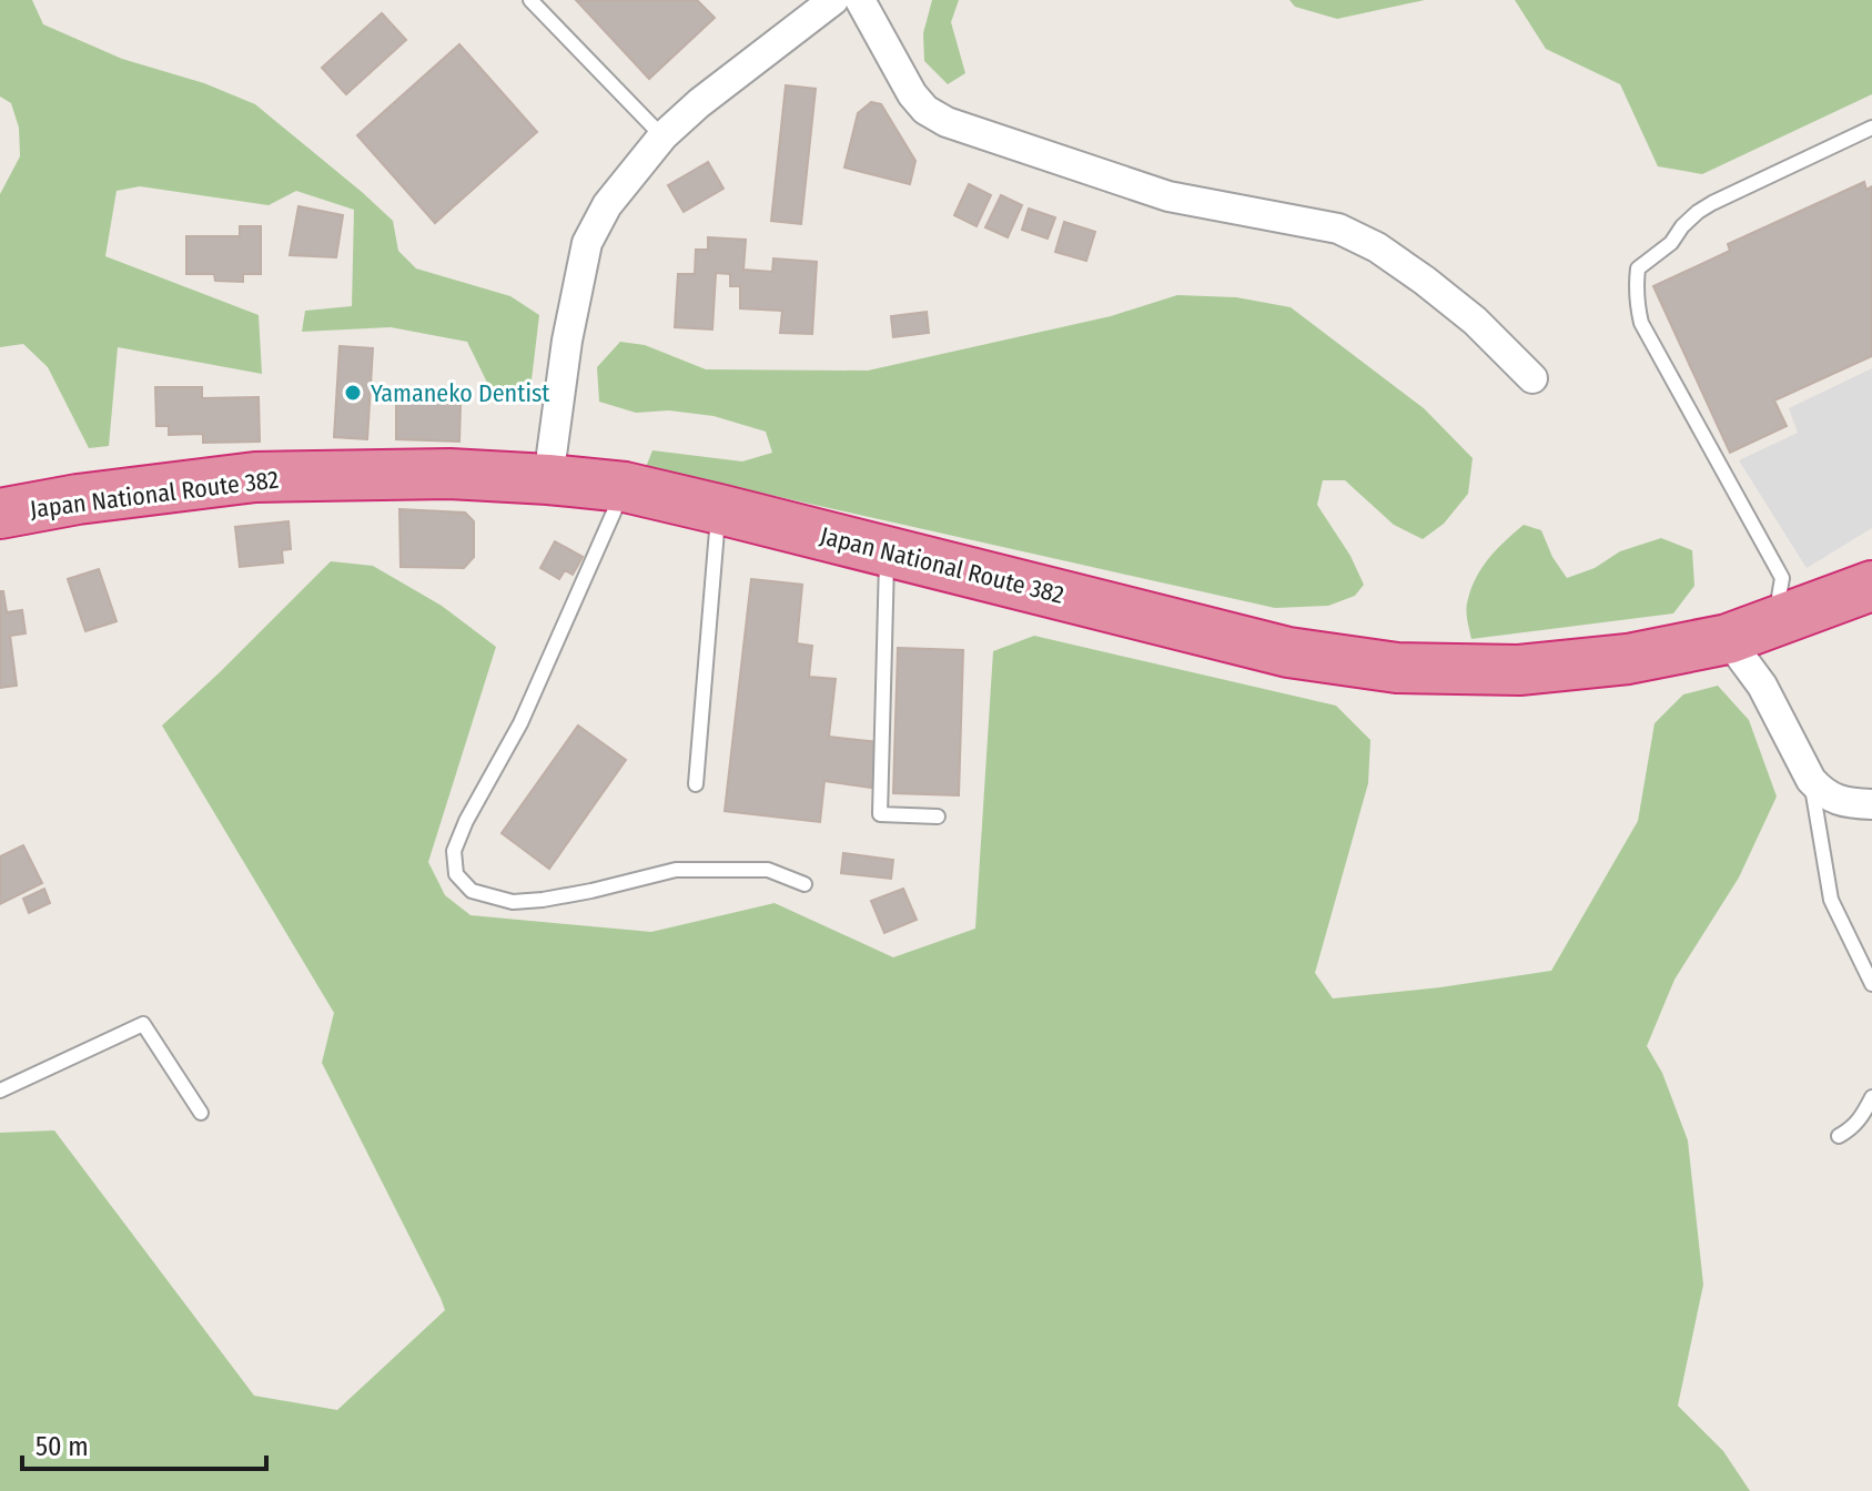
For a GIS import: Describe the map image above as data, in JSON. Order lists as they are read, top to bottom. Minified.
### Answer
{"streets":{"highway":["Japan National Route 382"]},"places":["Yamaneko Dentist"],"scale_bar":"50 m"}
